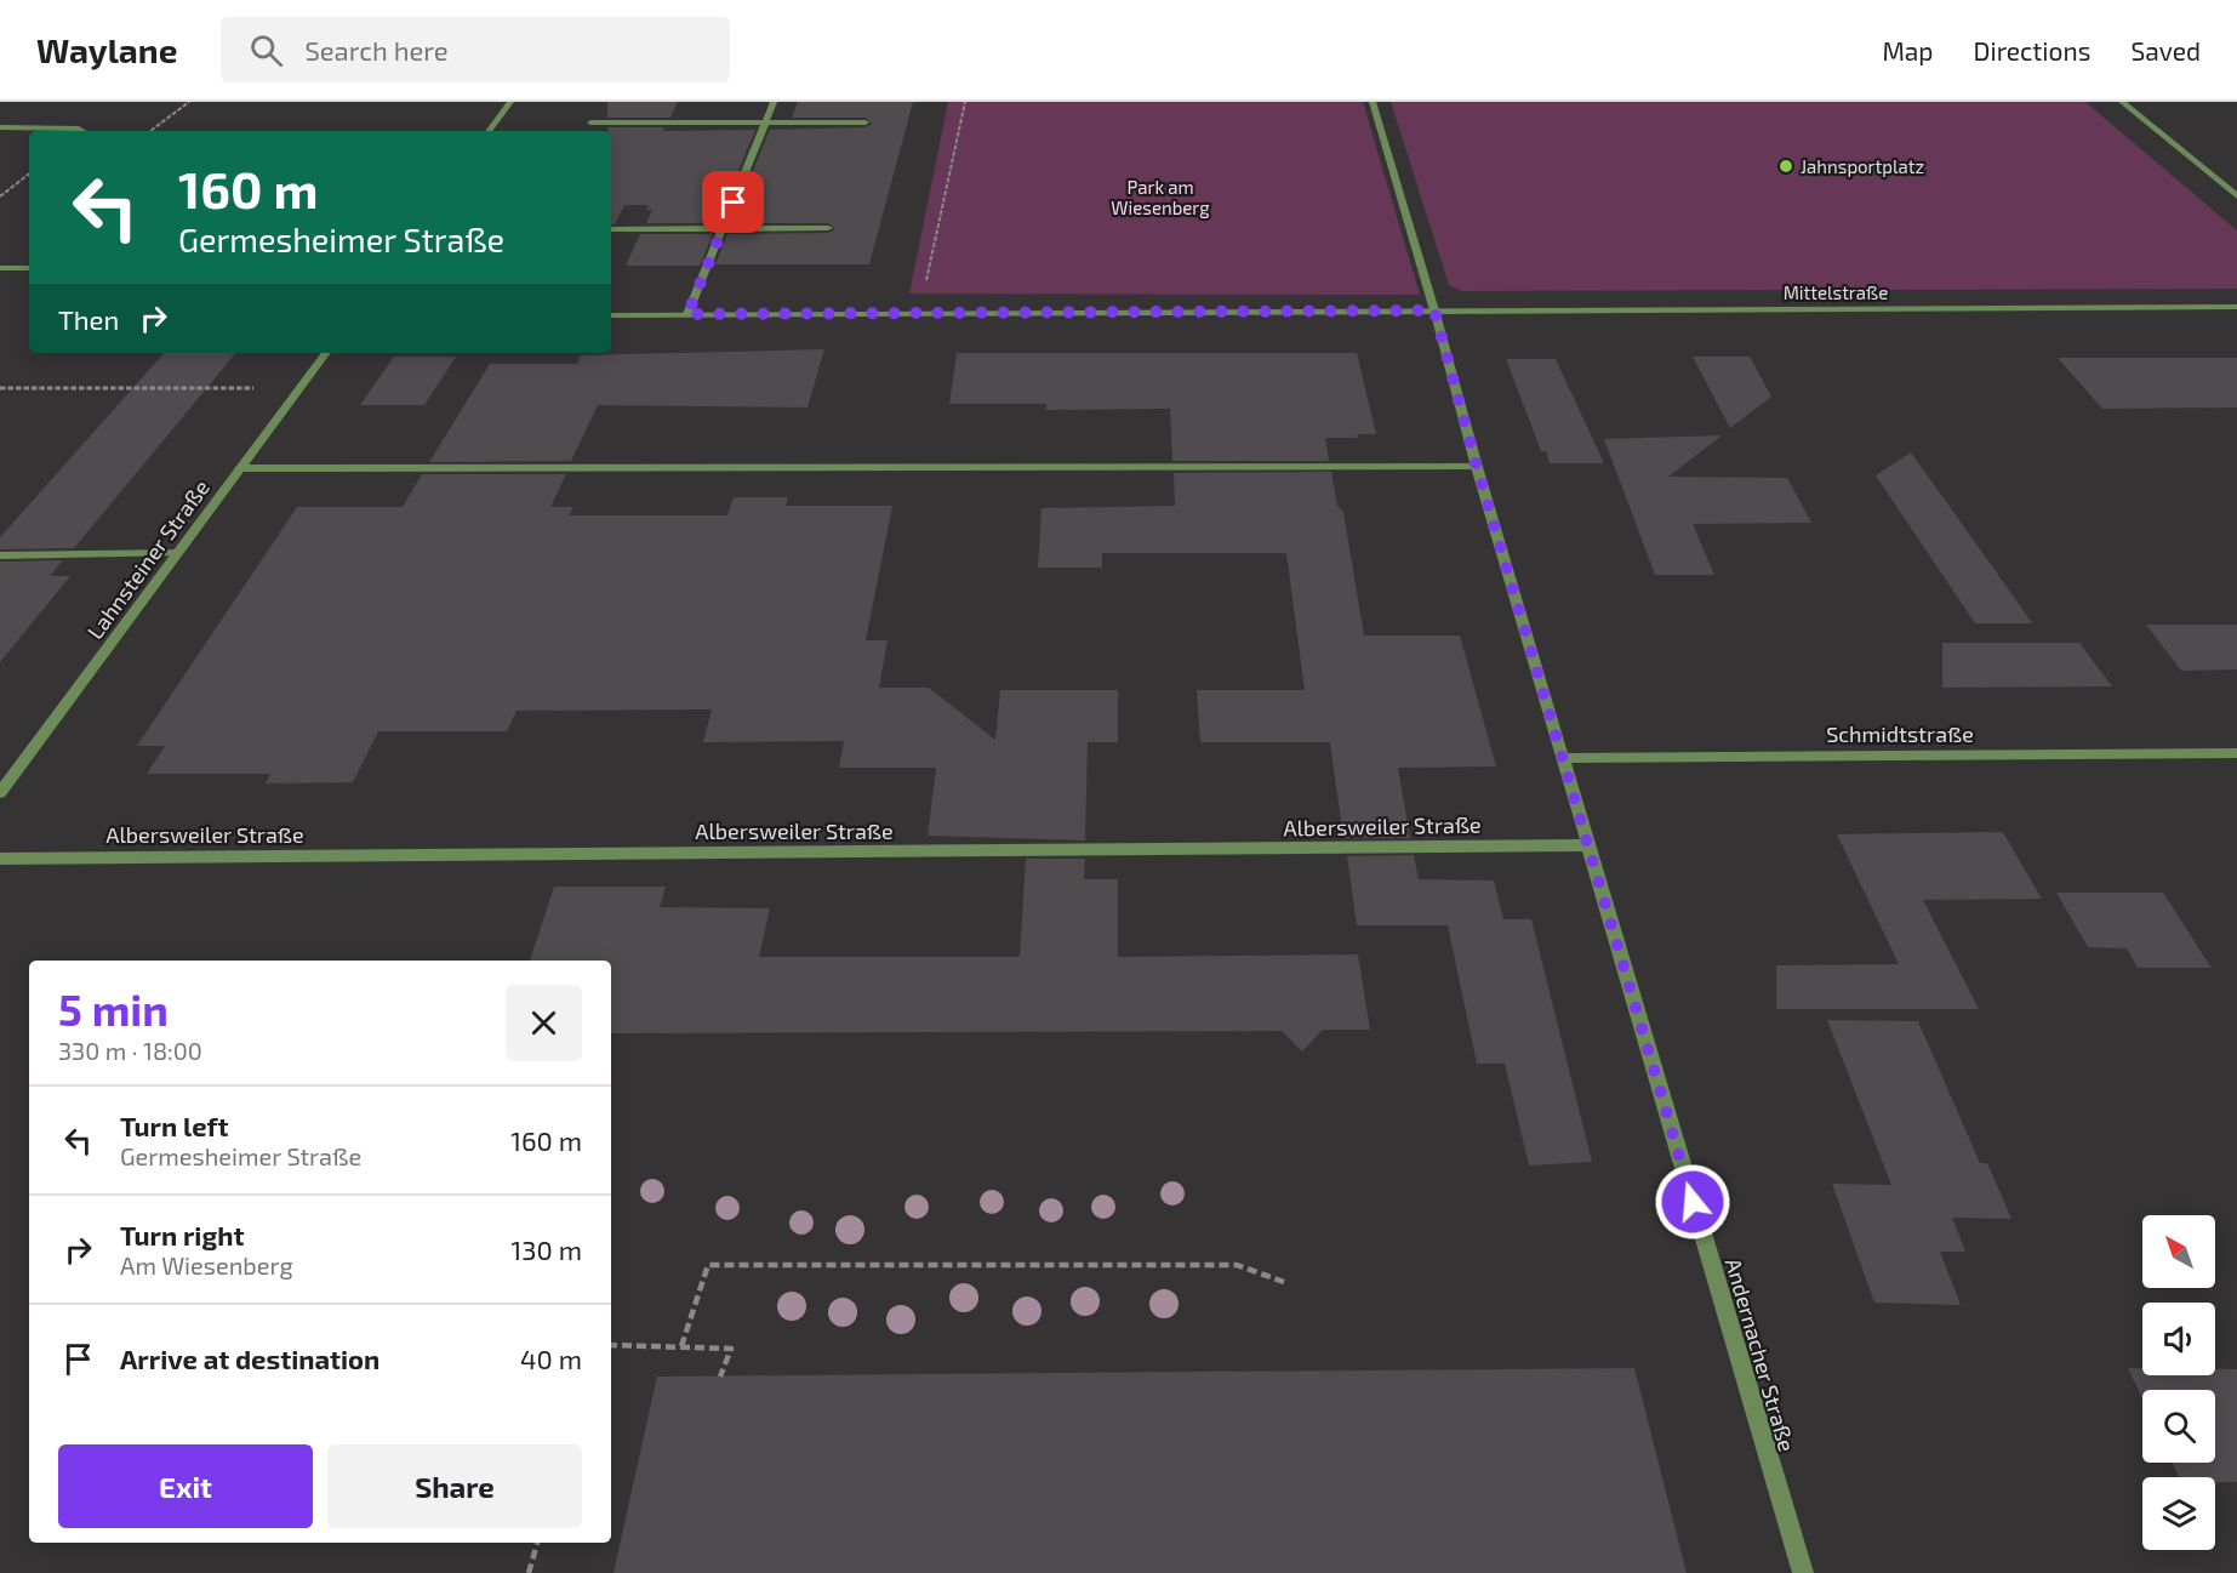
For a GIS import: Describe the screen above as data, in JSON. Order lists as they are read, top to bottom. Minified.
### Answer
{"streets":{"street":["Mittelstraße","Lahnsteiner Straße","Schmidtstraße","Albersweiler Straße","Andernacher Straße"]},"crossings":[["Mittelstraße","Andernacher Straße"],["Schmidtstraße","Andernacher Straße"],["Albersweiler Straße","Andernacher Straße"]],"parks":["Park am Wiesenberg"],"places":["Jahnsportplatz"],"north":"top left","page":{"header":"Waylane","search":"Search here","nav":["Map","Directions","Saved"],"turn":["160 m","Germesheimer Straße"],"then":"Then","heading":["5 min","330 m · 18:00"],"list":[{"name":"Turn left","note":"Germesheimer Straße","value":"160 m"},{"name":"Turn right","note":"Am Wiesenberg","value":"130 m"},{"name":"Arrive at destination","value":"40 m"}],"buttons":["Exit","Share"]}}
